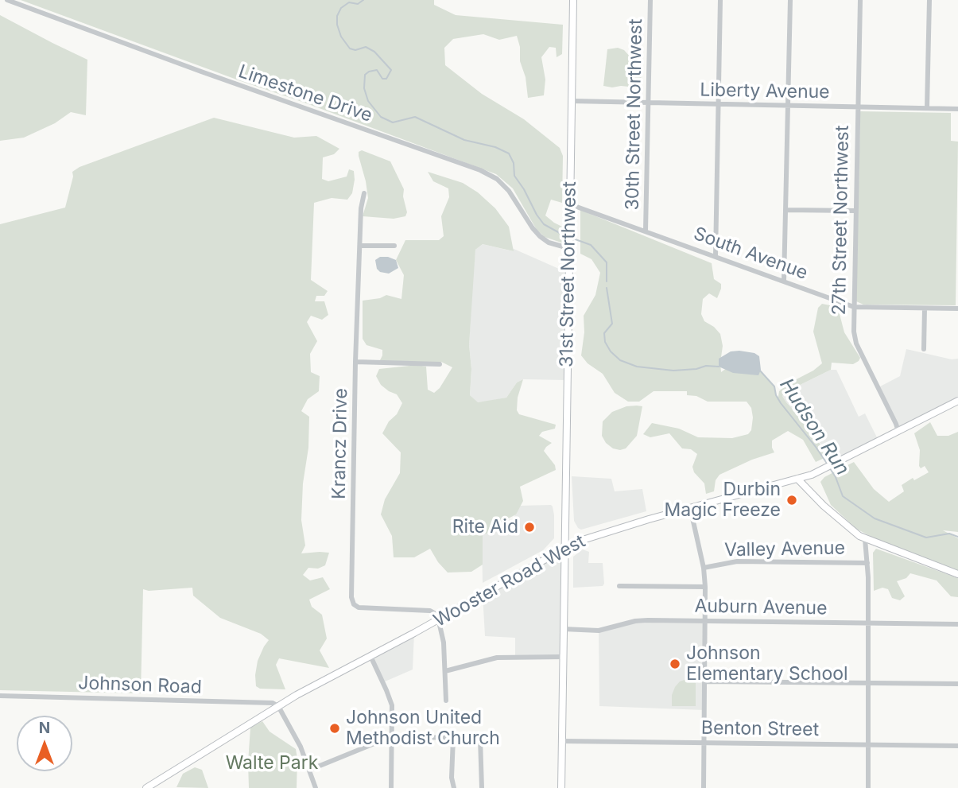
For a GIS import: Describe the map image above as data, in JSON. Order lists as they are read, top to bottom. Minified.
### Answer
{"streets":{"main road":["31st Street Northwest","Wooster Road West"],"street":["Liberty Avenue","Limestone Drive","30th Street Northwest","27th Street Northwest","South Avenue","Krancz Drive","Valley Avenue","Auburn Avenue","Johnson Road","Benton Street"]},"crossings":[["Liberty Avenue","30th Street Northwest"],["Liberty Avenue","27th Street Northwest"],["Liberty Avenue","31st Street Northwest"],["Limestone Drive","31st Street Northwest"],["30th Street Northwest","South Avenue"],["27th Street Northwest","South Avenue"],["27th Street Northwest","Wooster Road West"],["South Avenue","31st Street Northwest"],["31st Street Northwest","Wooster Road West"],["31st Street Northwest","Auburn Avenue"],["31st Street Northwest","Benton Street"],["Krancz Drive","Wooster Road West"],["Wooster Road West","Johnson Road"]],"water":["Hudson Run"],"parks":["Walte Park"],"places":["Durbin Magic Freeze","Rite Aid","Johnson Elementary School","Johnson United Methodist Church"],"north":"top"}
